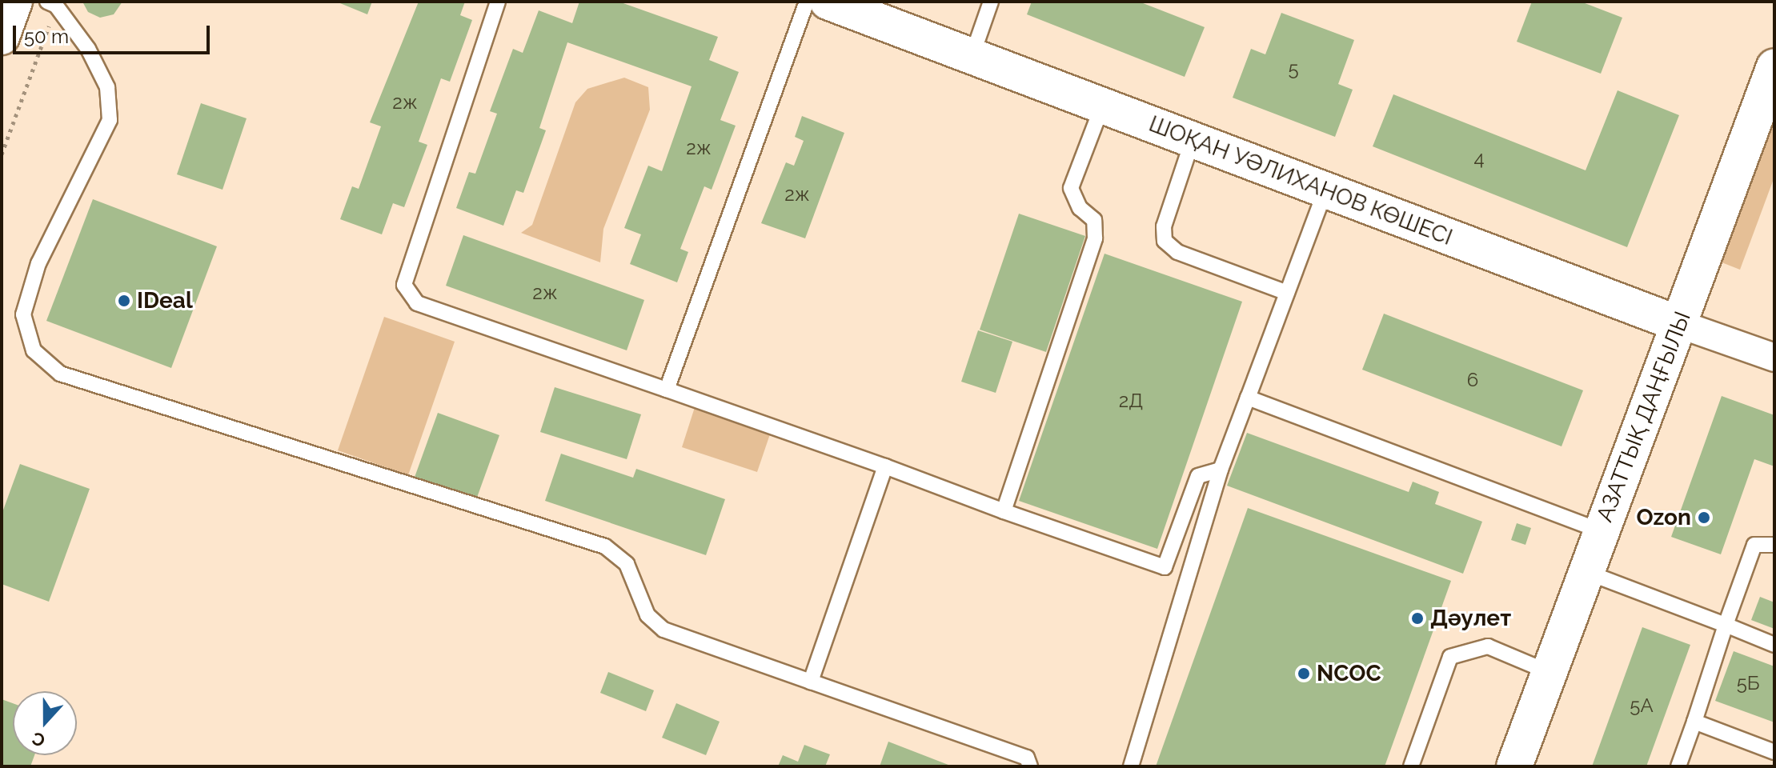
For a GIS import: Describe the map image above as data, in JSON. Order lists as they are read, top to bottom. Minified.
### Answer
{"streets":{"street":["ШОҚАН УӘЛИХАНОВ КӨШЕСІ","АЗАТТЫҚ ДАҢҒЫЛЫ"]},"crossings":[["ШОҚАН УӘЛИХАНОВ КӨШЕСІ","АЗАТТЫҚ ДАҢҒЫЛЫ"]],"places":["IDeal","Ozon","Дәулет","NCOC"],"house_numbers":["5","2ж","2ж","4","2ж","2ж","6","2Д","5Б","5А"],"scale_bar":"50 m","north":"bottom"}
